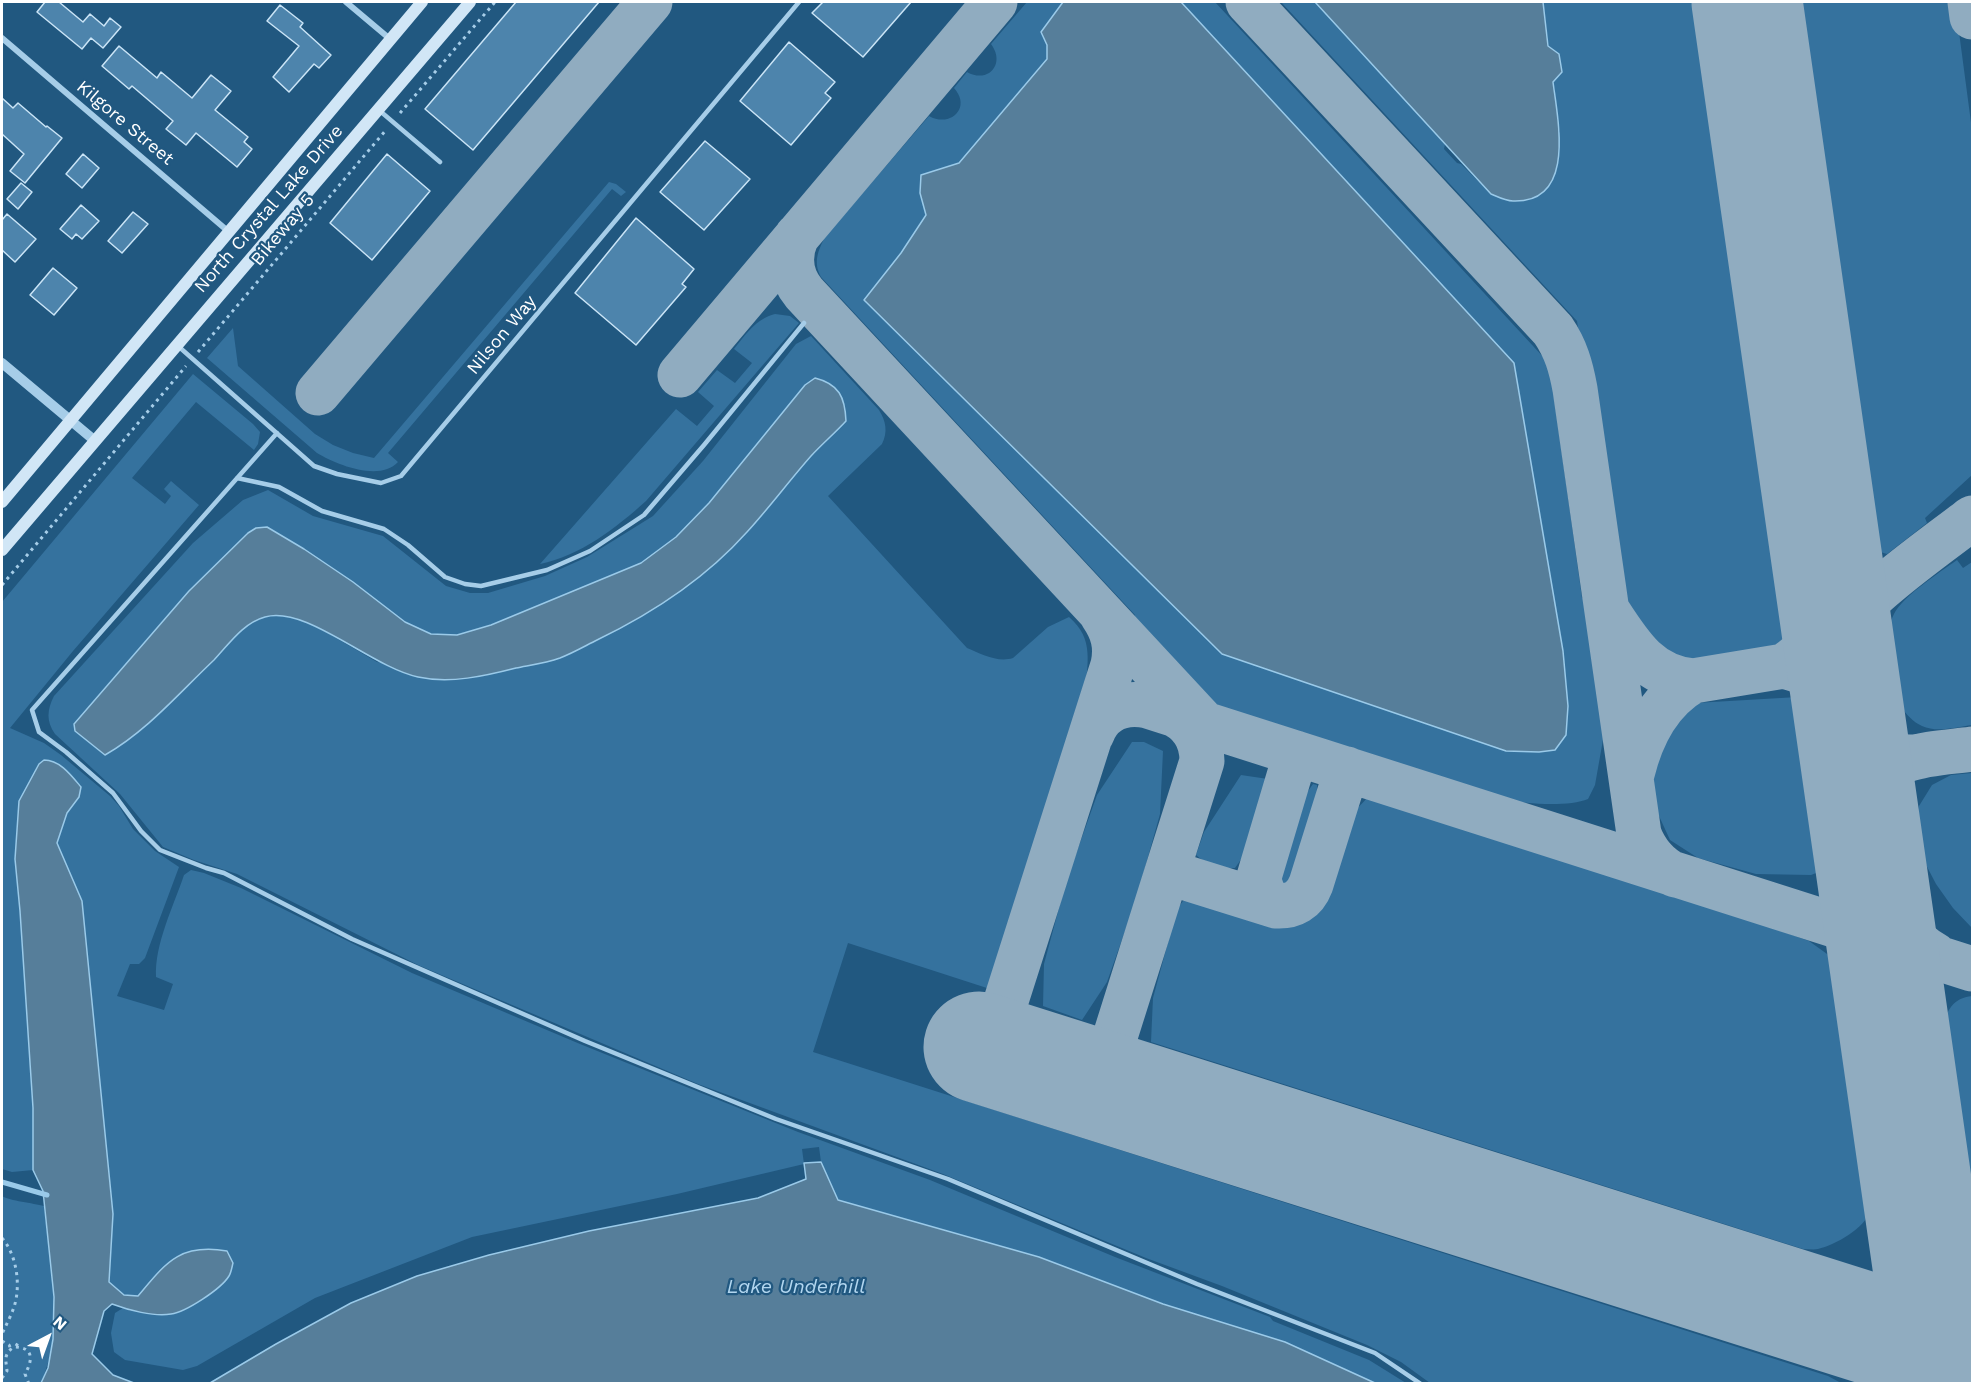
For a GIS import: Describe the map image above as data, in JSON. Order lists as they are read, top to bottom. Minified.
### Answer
{"streets":{"main road":["North Crystal Lake Drive"],"street":["Kilgore Street"],"lane":["Nilson Way"],"path":["Bikeway 5"]},"crossings":[["Kilgore Street","North Crystal Lake Drive"],["North Crystal Lake Drive","Nilson Way"]],"water":["Lake Underhill"],"north":"top right"}
